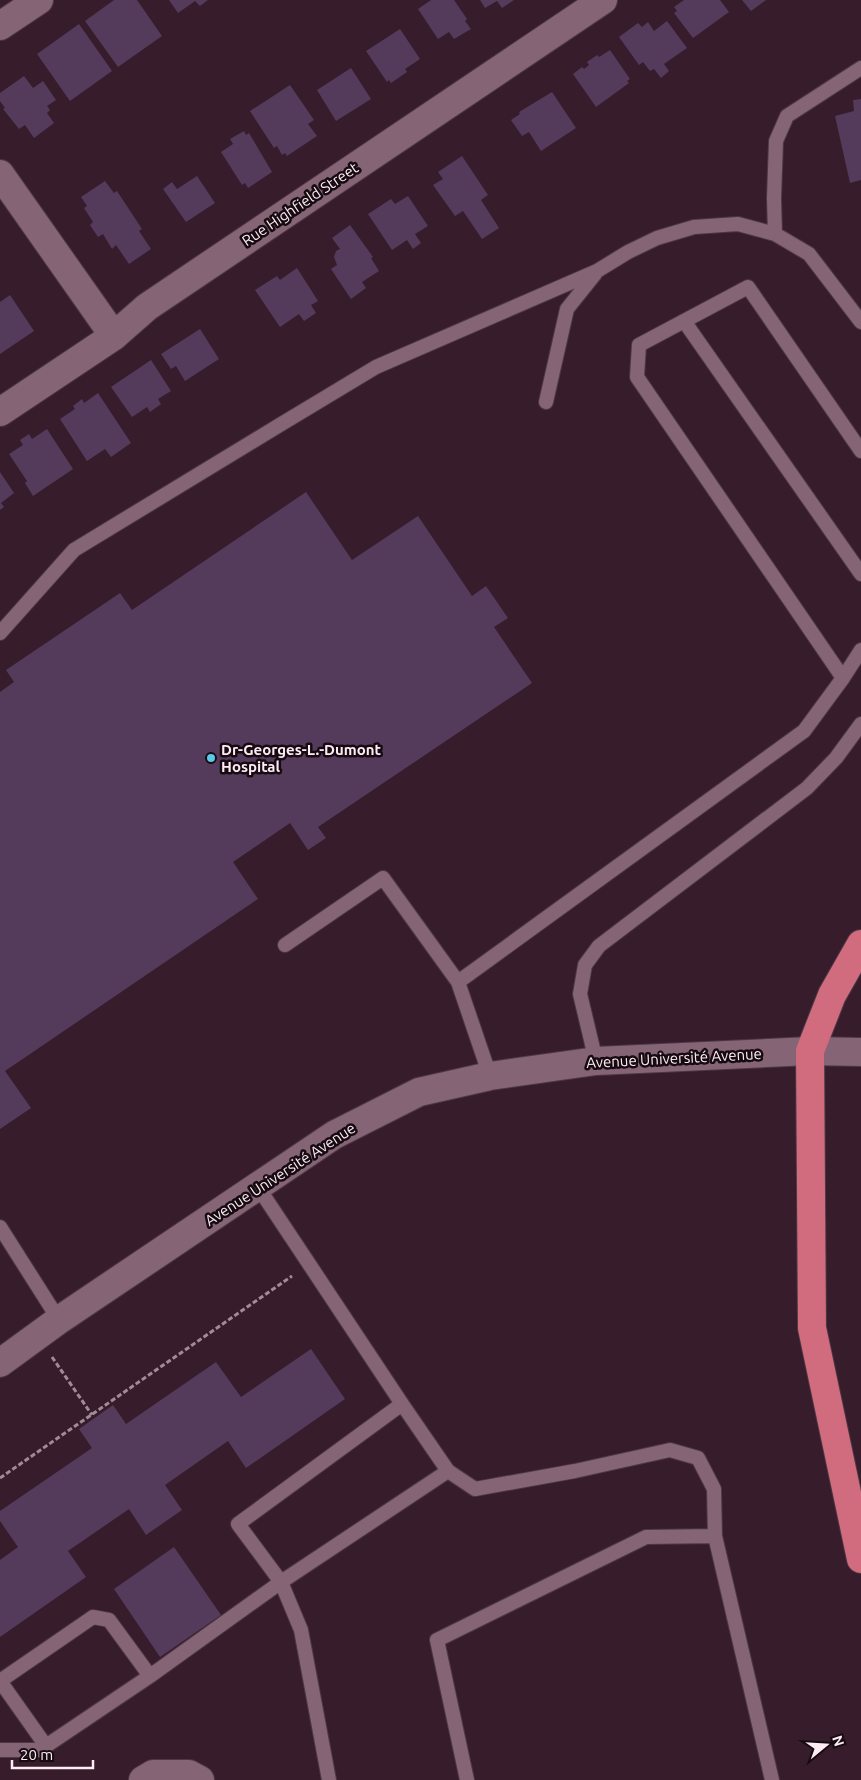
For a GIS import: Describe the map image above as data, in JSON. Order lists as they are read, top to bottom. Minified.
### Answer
{"streets":{"street":["Rue Highfield Street","Avenue Université Avenue"]},"places":["Dr-Georges-L.-Dumont Hospital"],"scale_bar":"20 m","north":"right"}
